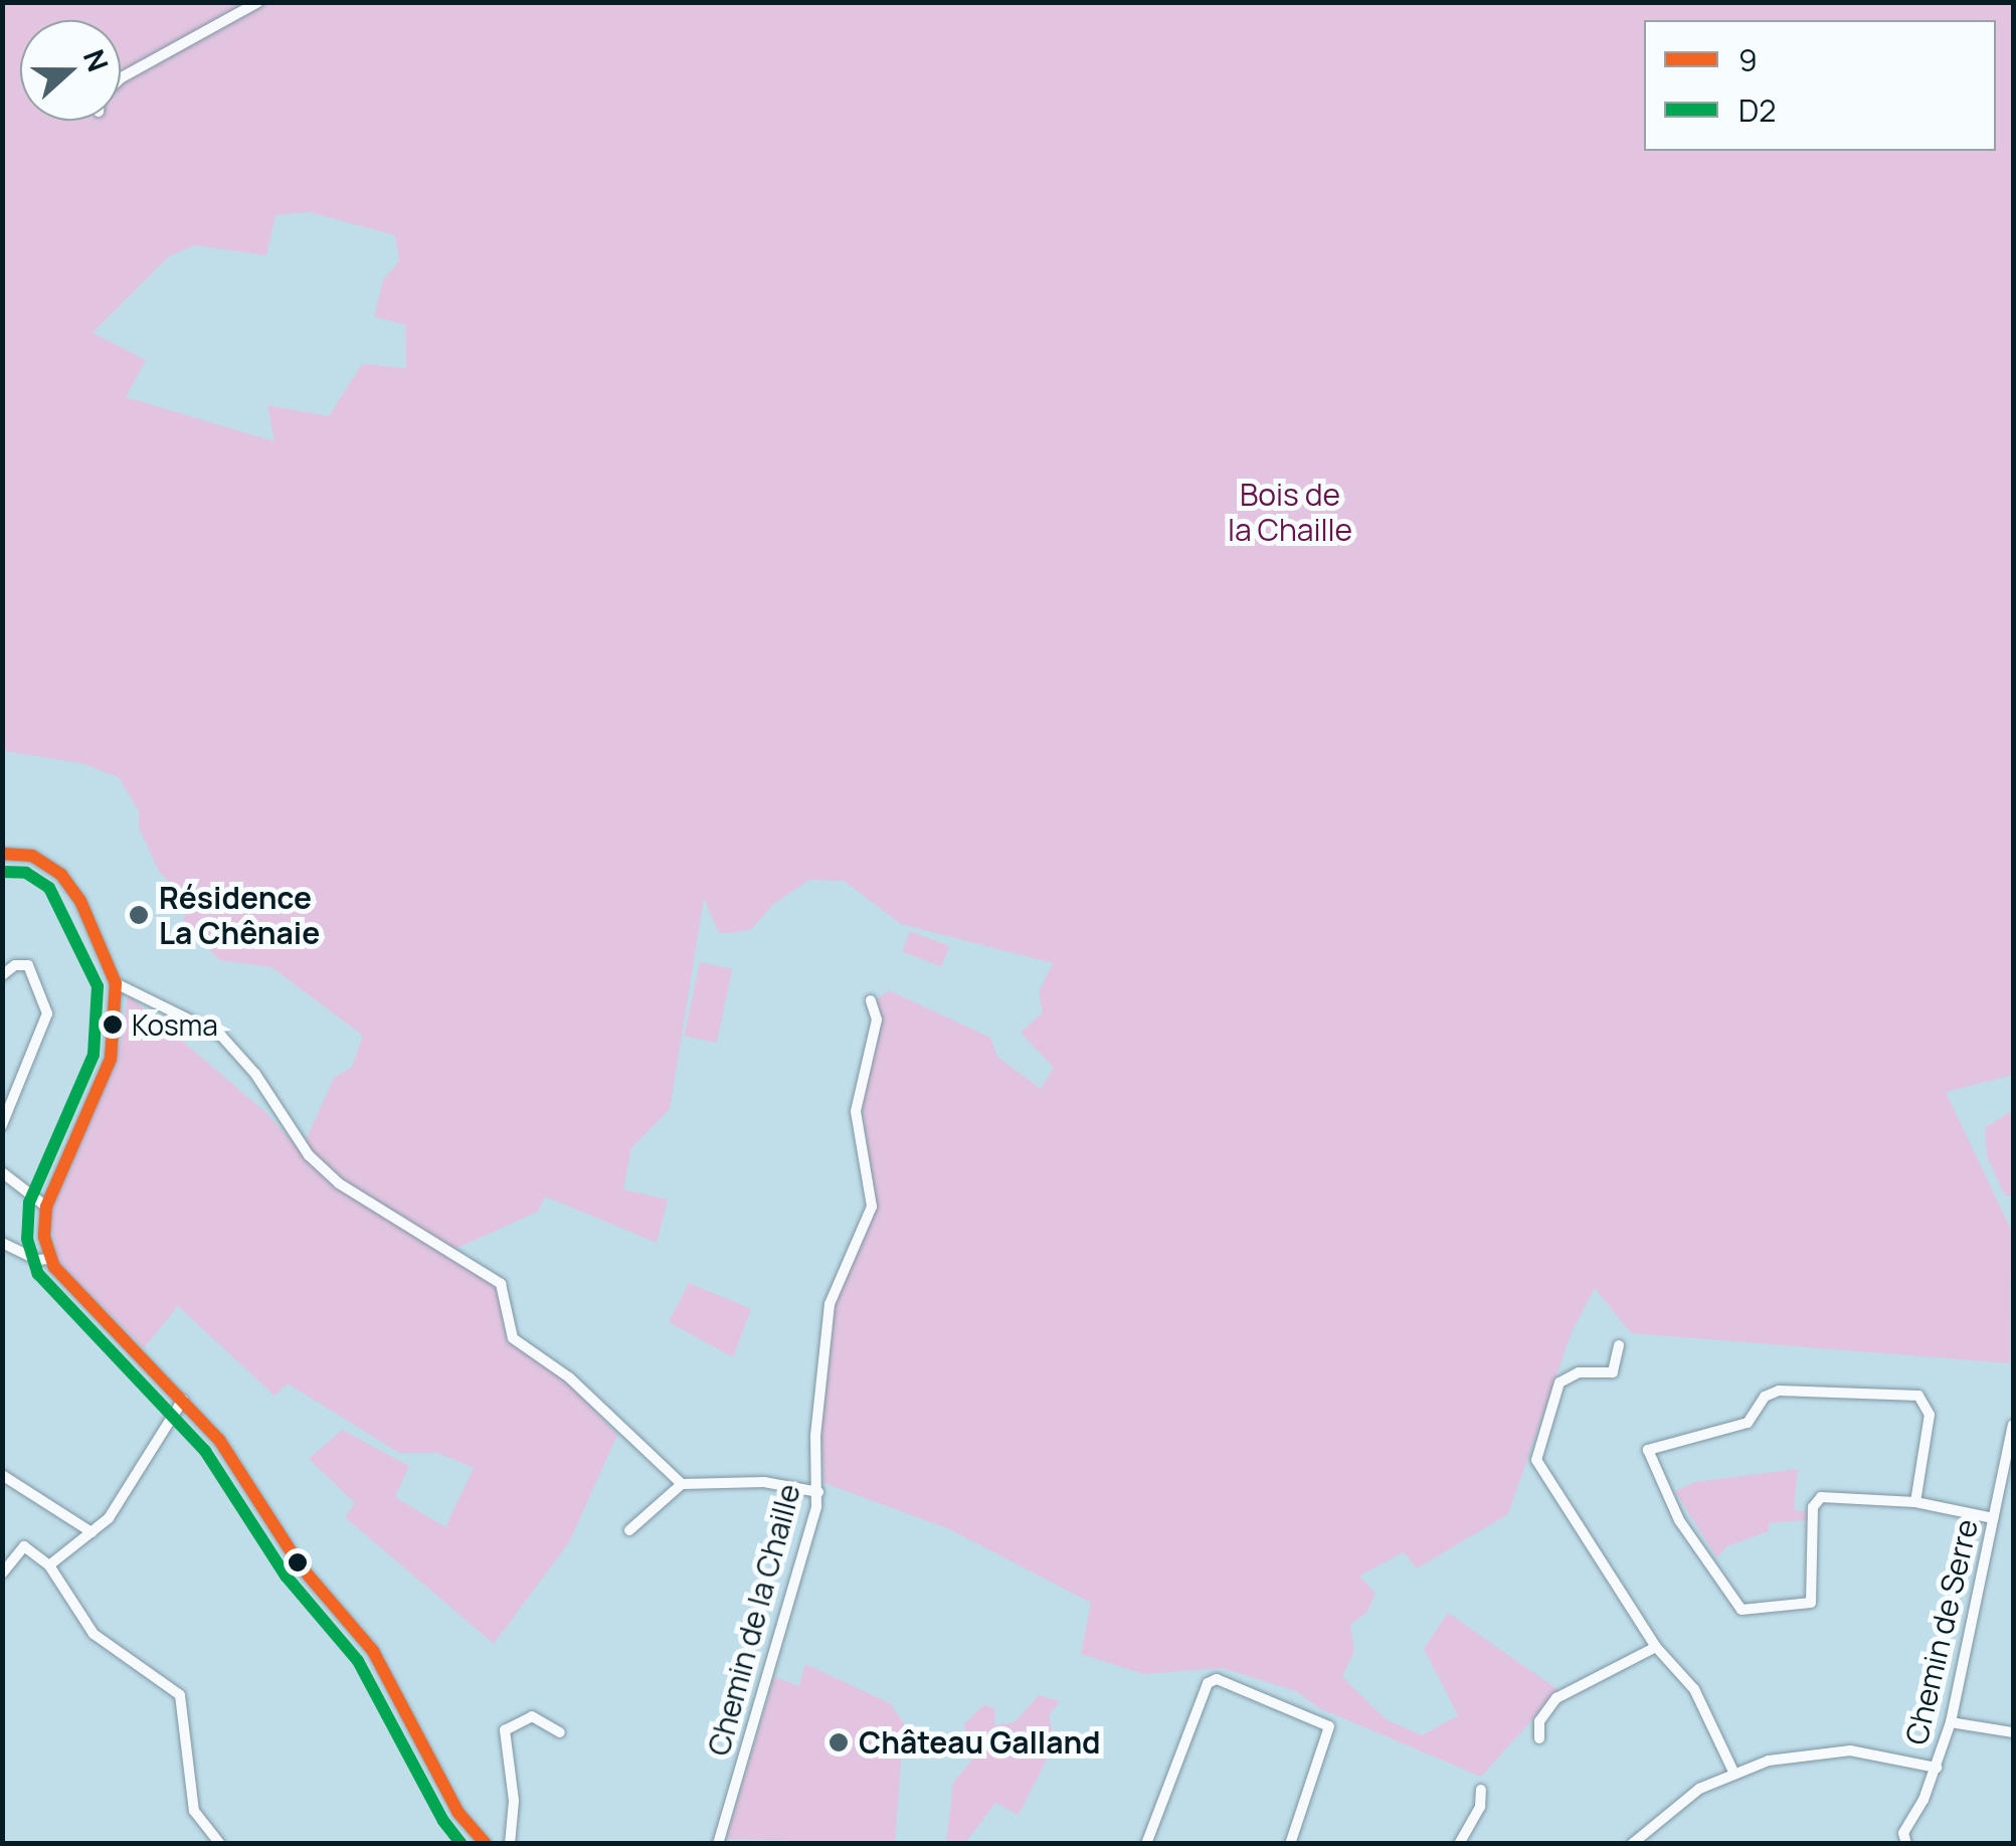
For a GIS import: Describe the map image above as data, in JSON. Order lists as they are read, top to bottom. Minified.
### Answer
{"streets":{"street":["Chemin de la Chaille","Chemin de Serre"]},"parks":["Bois de la Chaille"],"places":["Résidence La Chênaie","Kosma","Château Galland"],"lines":["transit line 9","transit line D2"],"legend":["9","D2"],"north":"right"}
